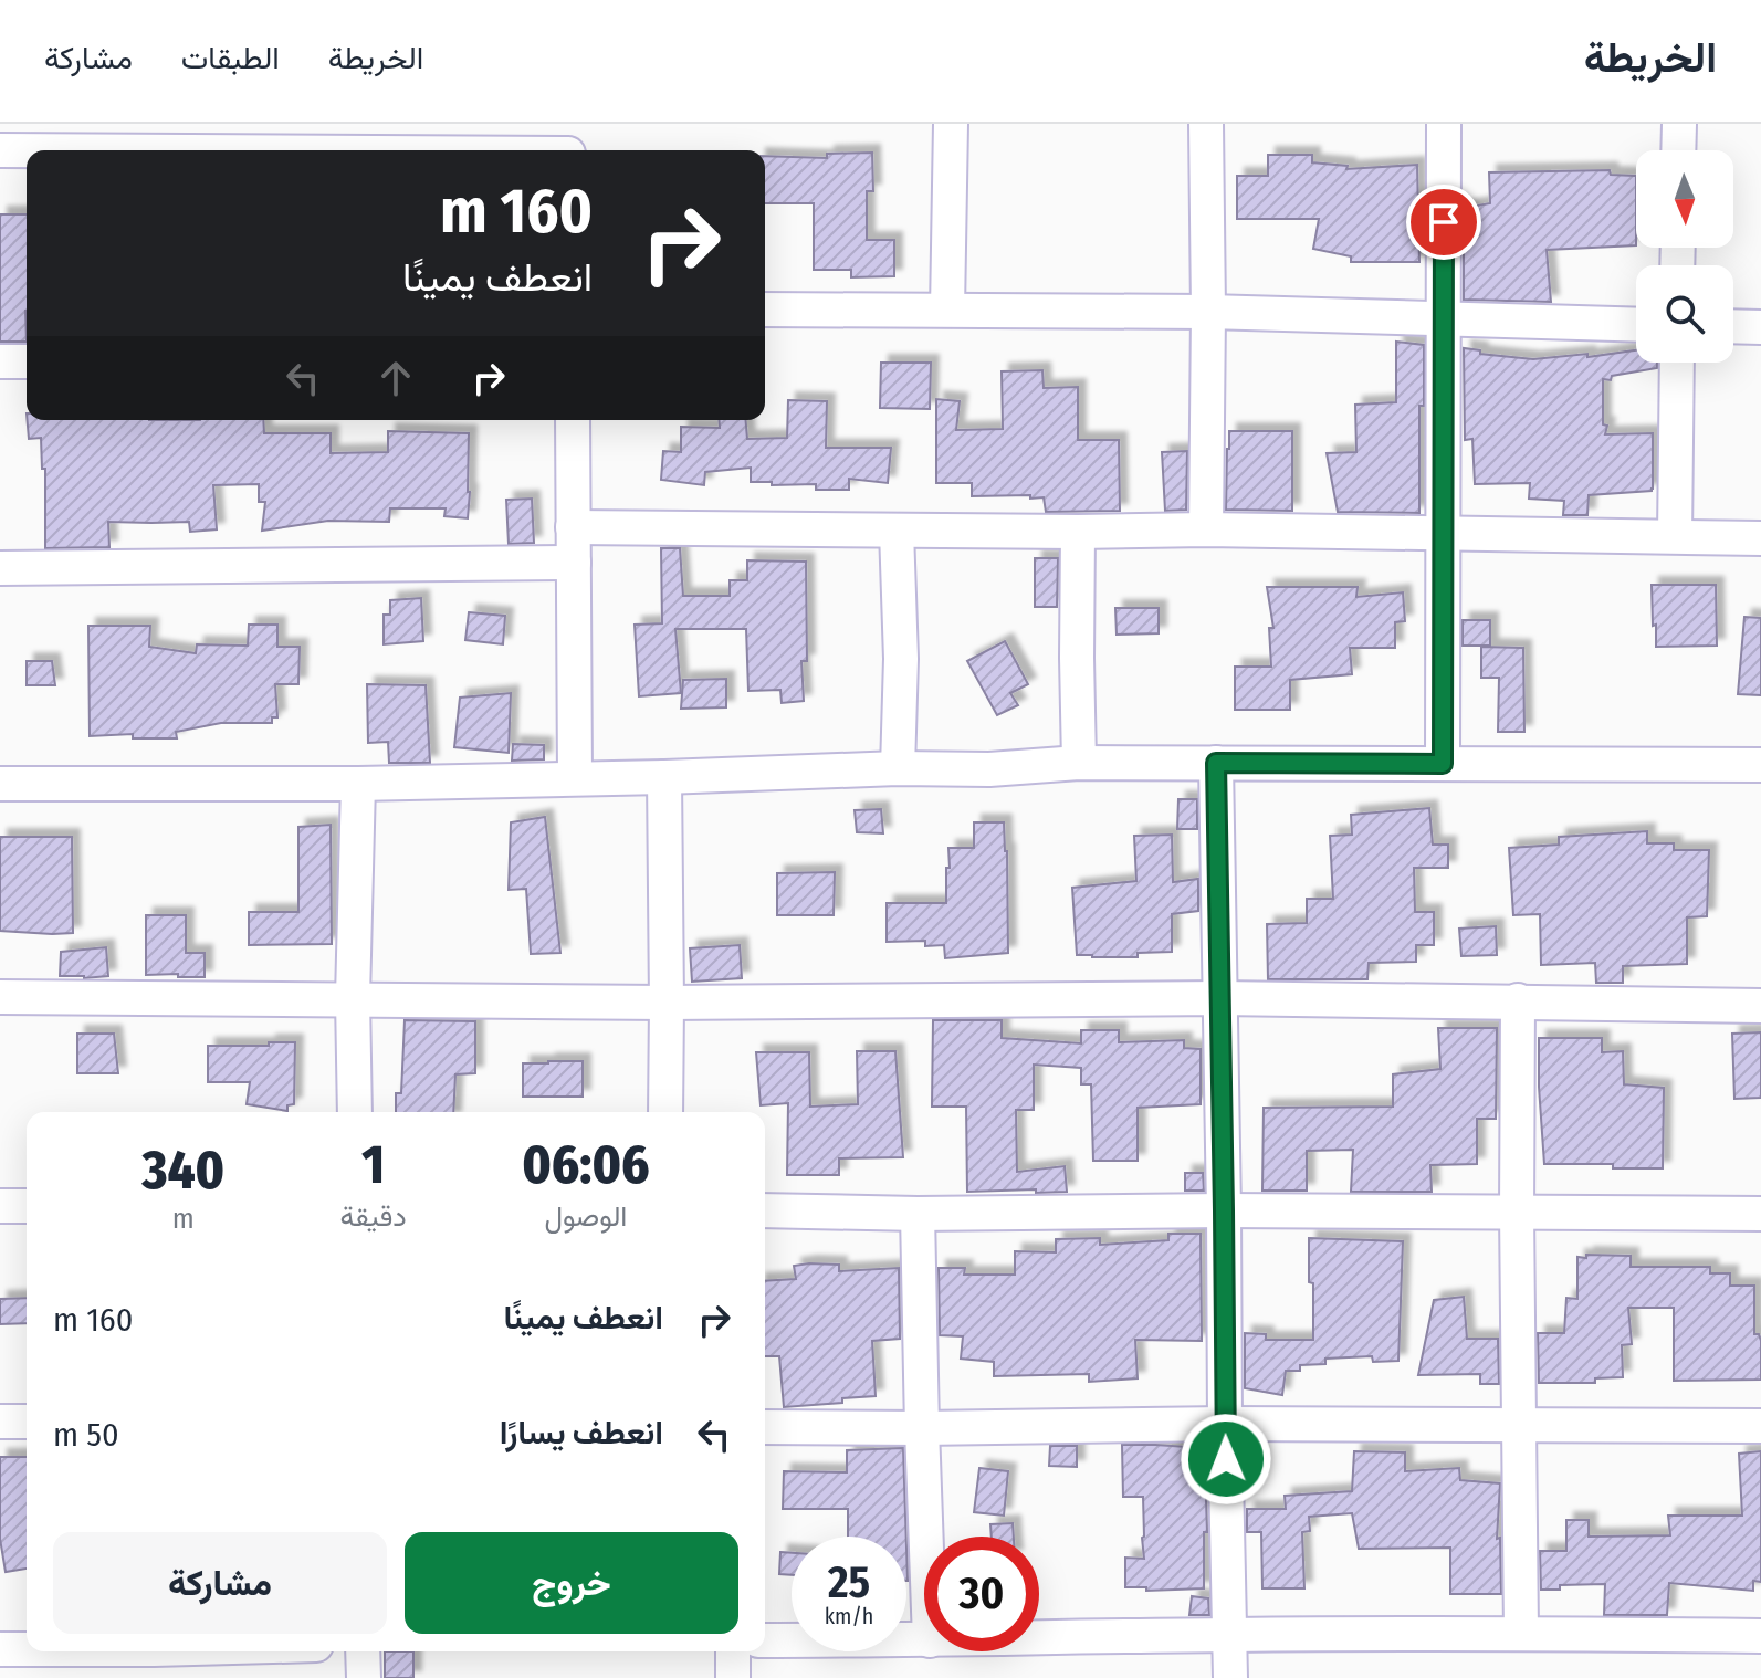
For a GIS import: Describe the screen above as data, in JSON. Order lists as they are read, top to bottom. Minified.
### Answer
{"north":"bottom","page":{"header":"الخريطة","nav":["الخريطة","الطبقات","مشاركة"],"turn":["160 m","انعطف يمينًا"],"eta":["06:06","الوصول","1","دقيقة","340","m"],"list":[{"name":"انعطف يمينًا","value":"160 m"},{"name":"انعطف يسارًا","value":"50 m"}],"buttons":["خروج","مشاركة"],"speed":"25 km/h","limit":"30"}}
